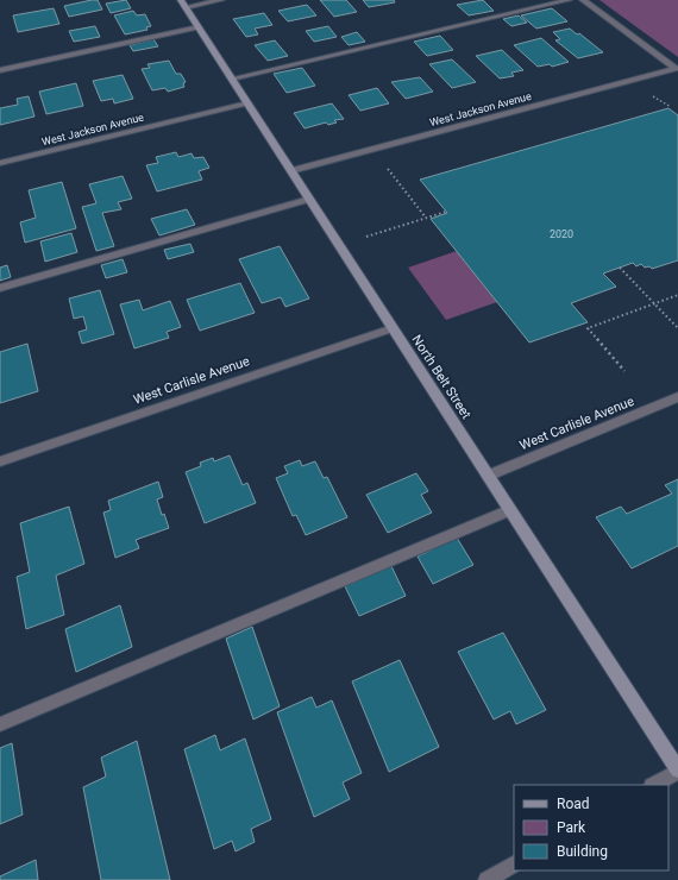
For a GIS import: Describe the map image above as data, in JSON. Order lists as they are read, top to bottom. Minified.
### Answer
{"streets":{"street":["West Jackson Avenue","North Belt Street","West Carlisle Avenue"]},"crossings":[["West Jackson Avenue","North Belt Street"],["North Belt Street","West Carlisle Avenue"]],"house_numbers":["2020"],"legend":["Road","Park","Building"]}
